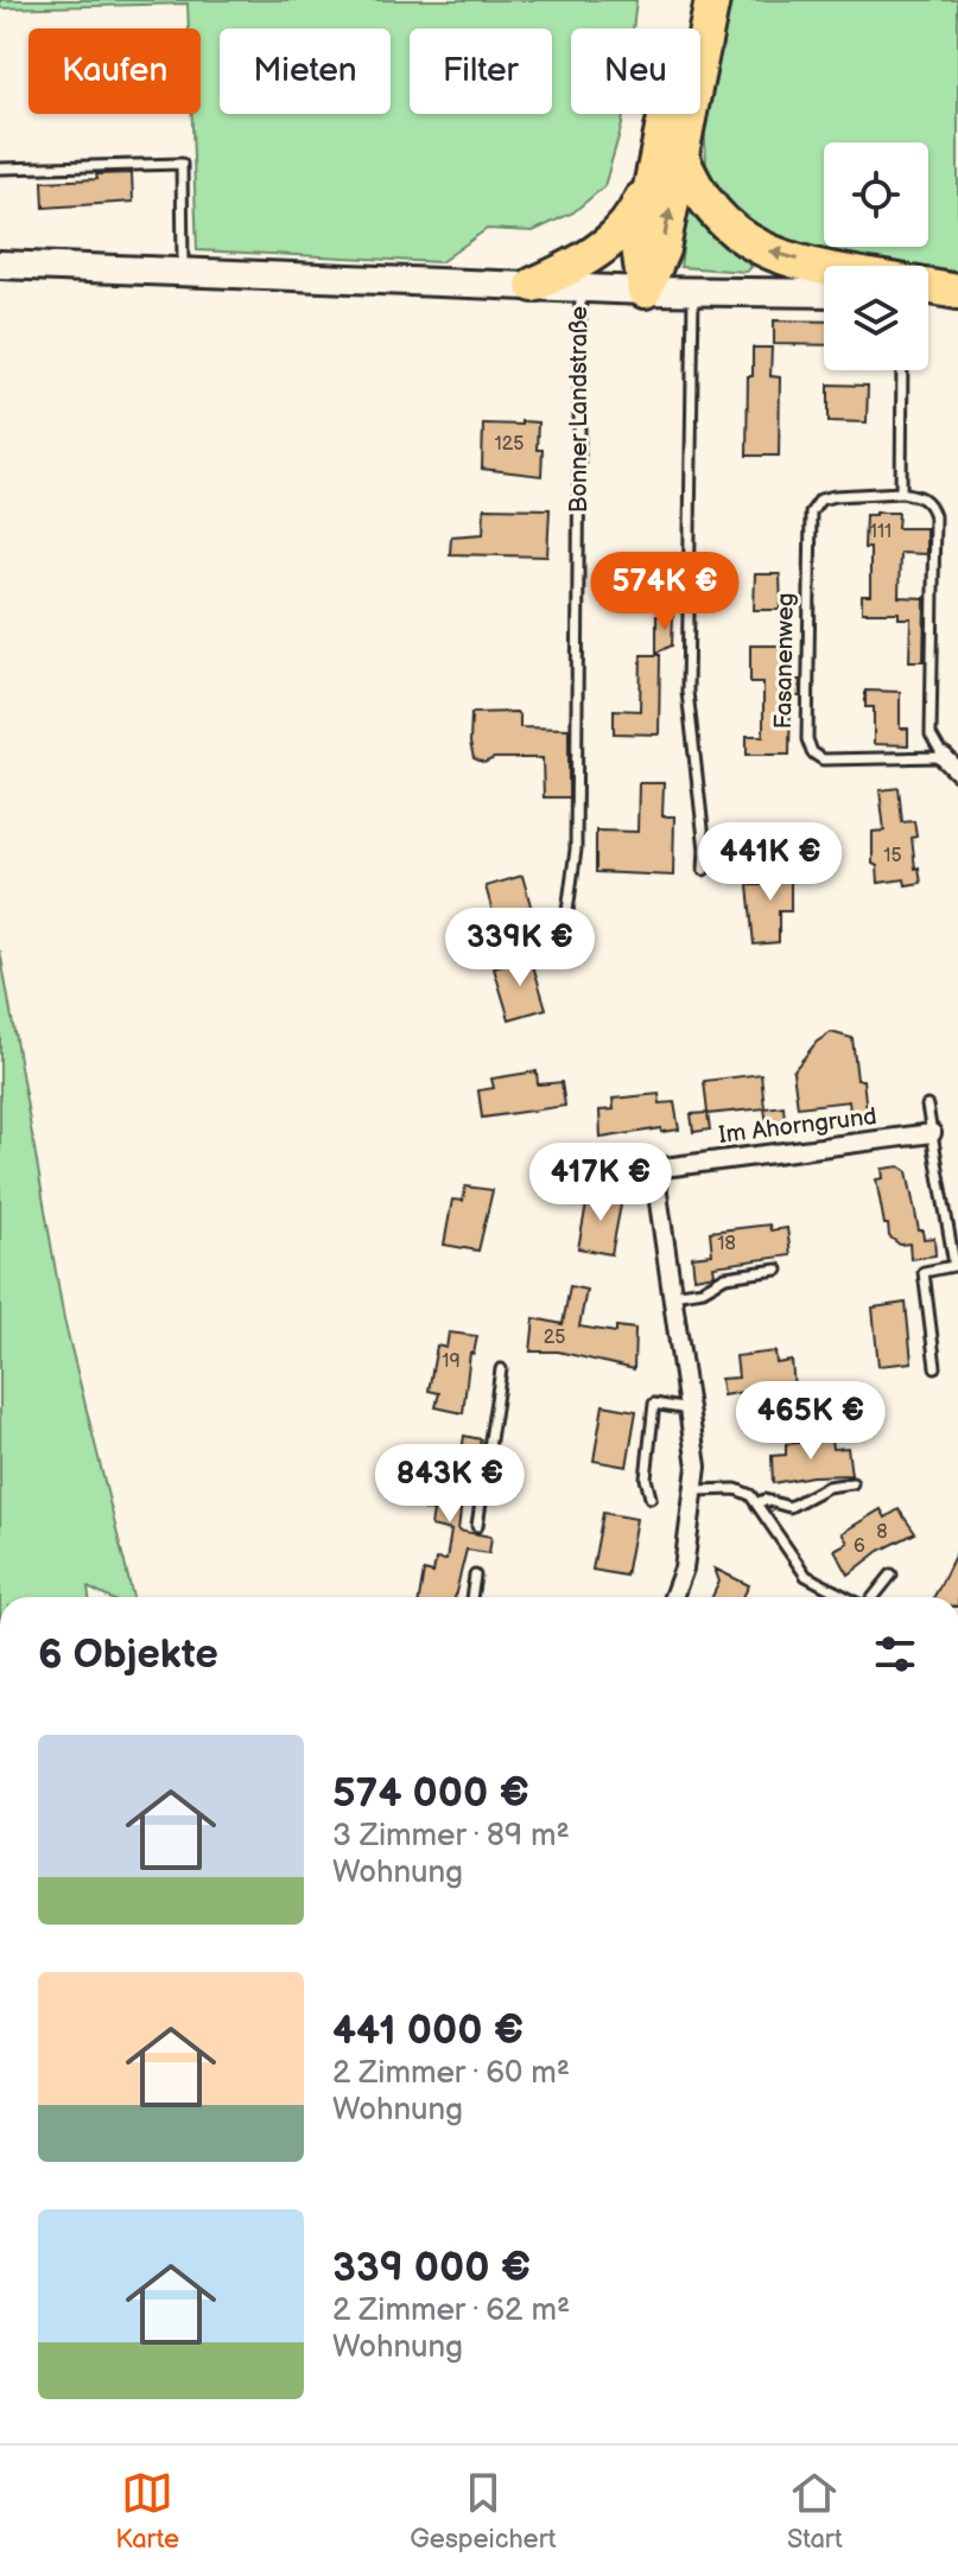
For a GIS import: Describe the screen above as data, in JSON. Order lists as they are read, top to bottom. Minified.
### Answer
{"streets":{"main road":["Bonner Landstraße"],"street":["Im Ahorngrund"],"lane":["Fasanenweg"]},"house_numbers":["125","111","15","18","25","19","8","6"],"page":{"chip":["Kaufen","Mieten","Filter","Neu"],"price":["574K €","441K €","339K €","417K €","465K €","843K €"],"heading":"6 Objekte","list":[{"name":"574 000 €","note":"3 Zimmer · 89 m² · Wohnung"},{"name":"441 000 €","note":"2 Zimmer · 60 m² · Wohnung"},{"name":"339 000 €","note":"2 Zimmer · 62 m² · Wohnung"}],"tabs":["Karte","Gespeichert","Start"]}}
